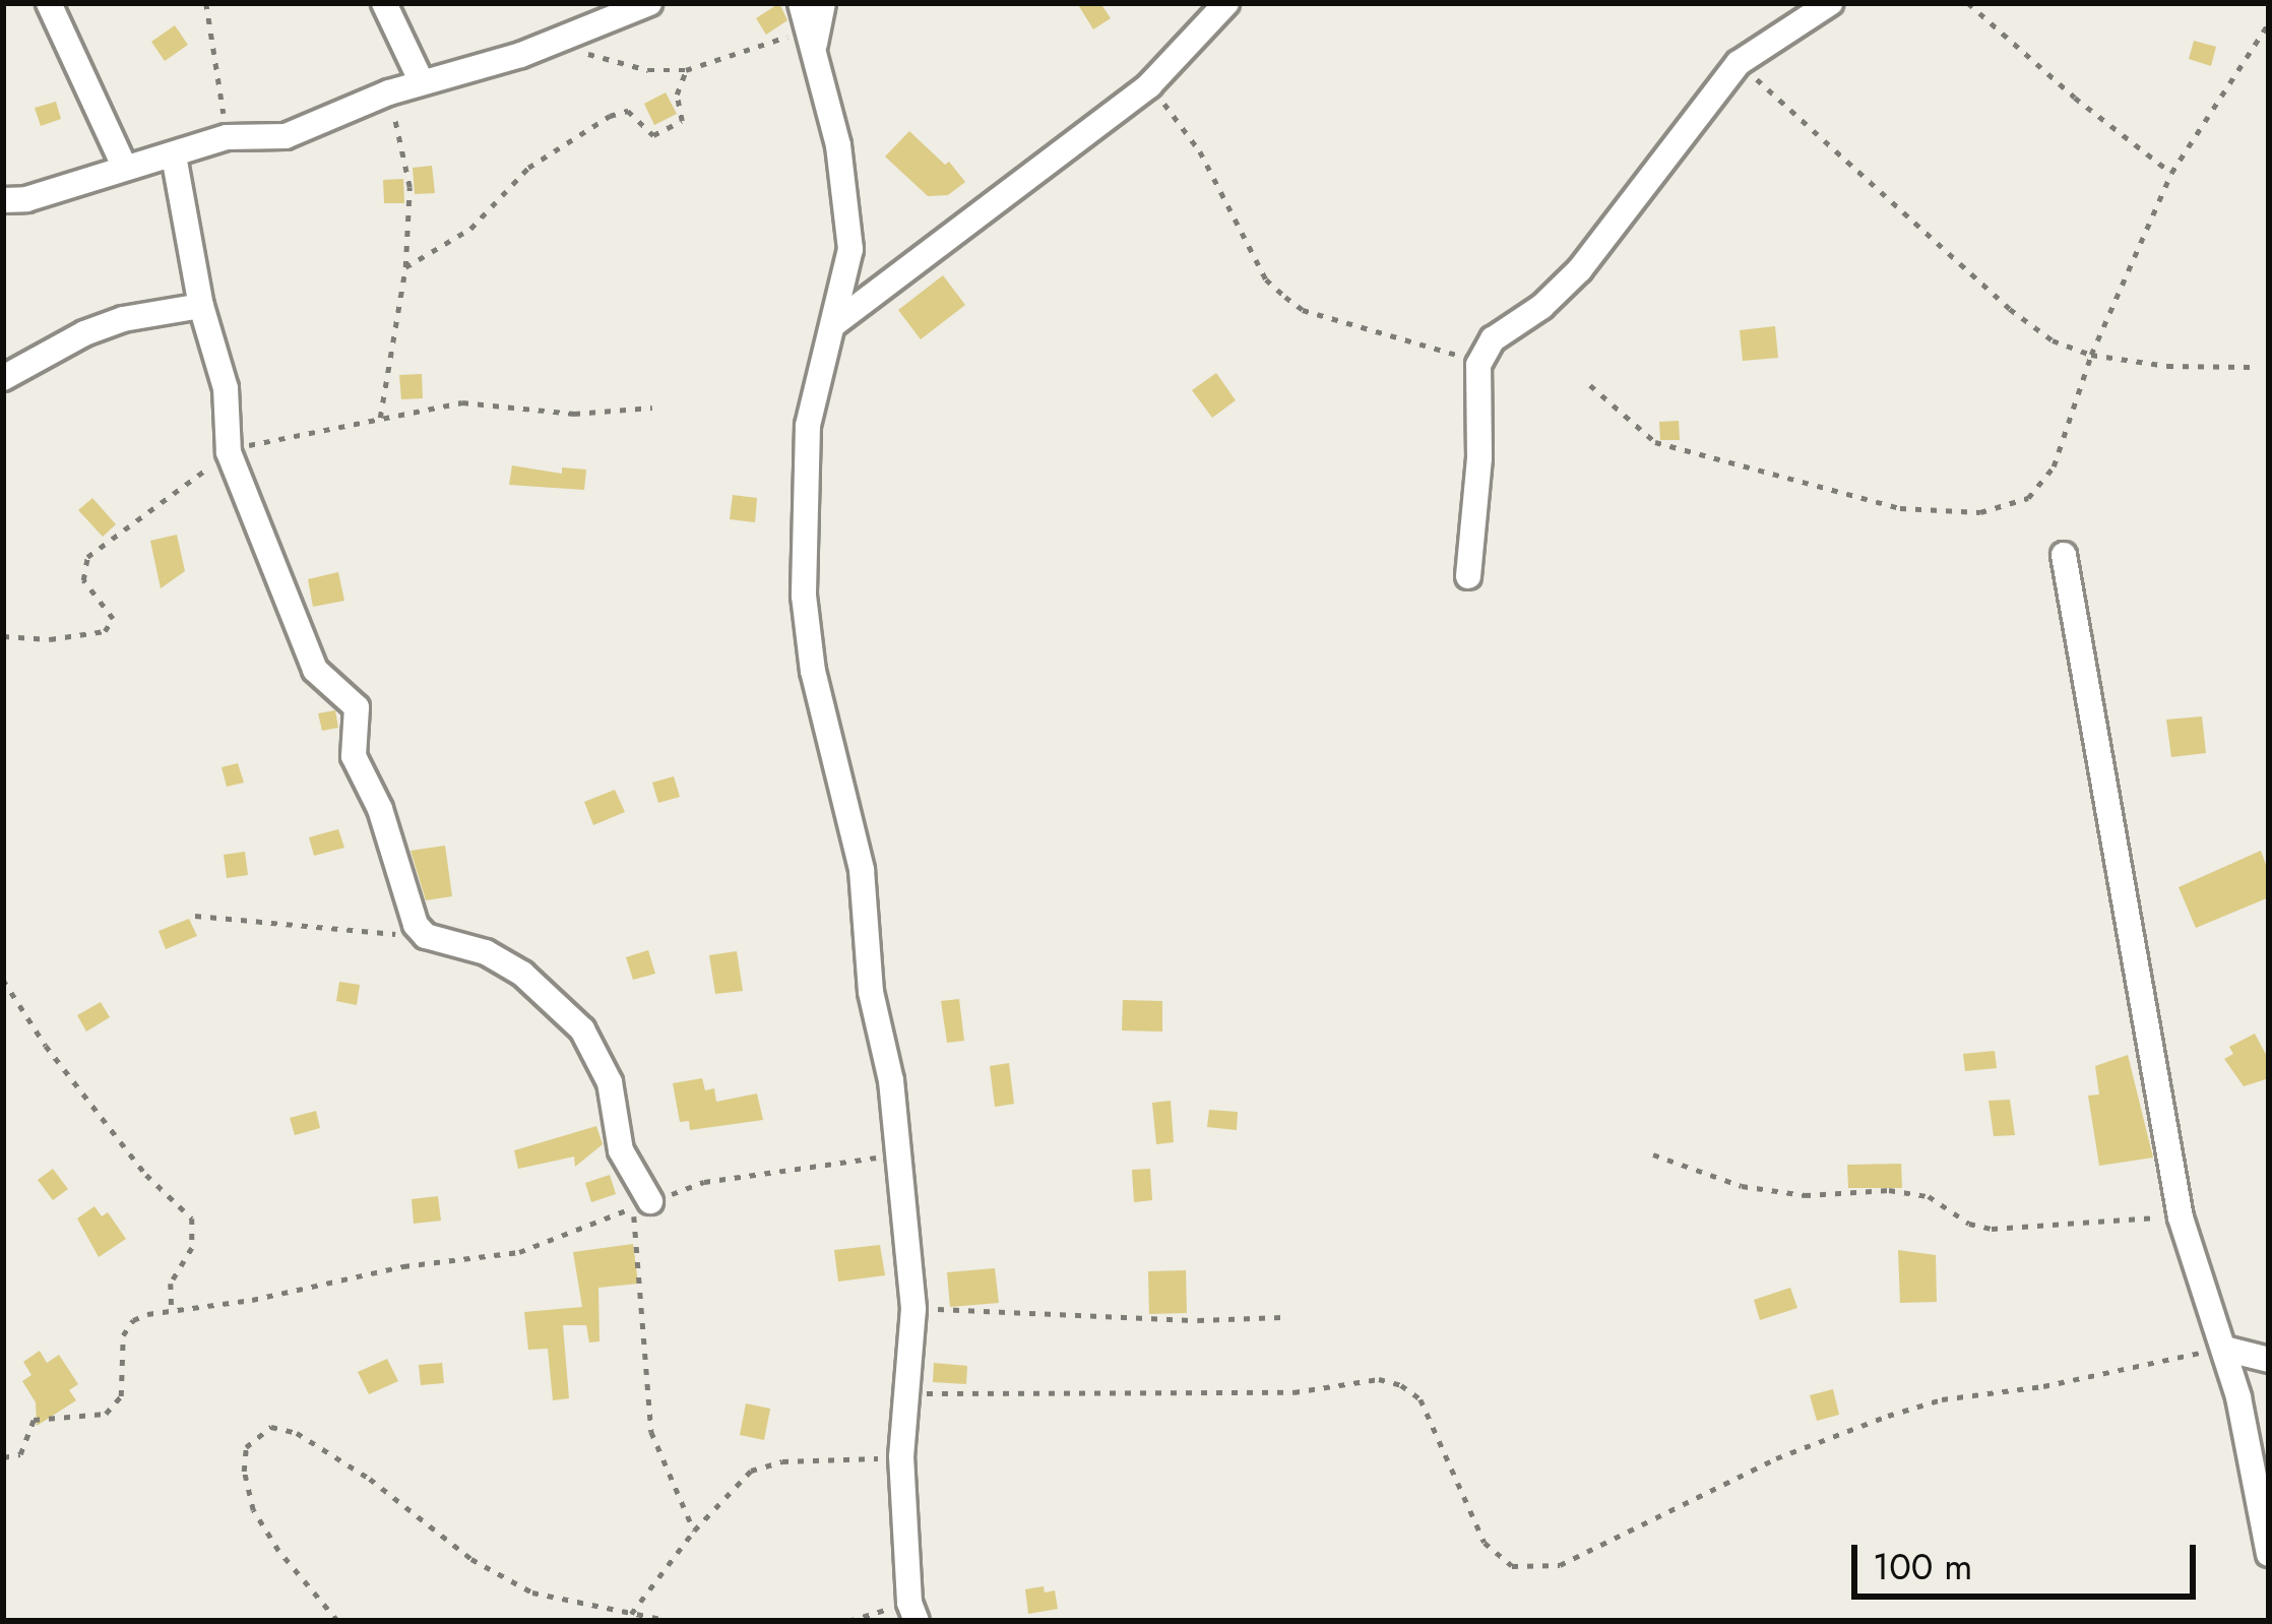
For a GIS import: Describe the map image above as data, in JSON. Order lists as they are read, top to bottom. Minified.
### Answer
{"scale_bar":"100 m"}
